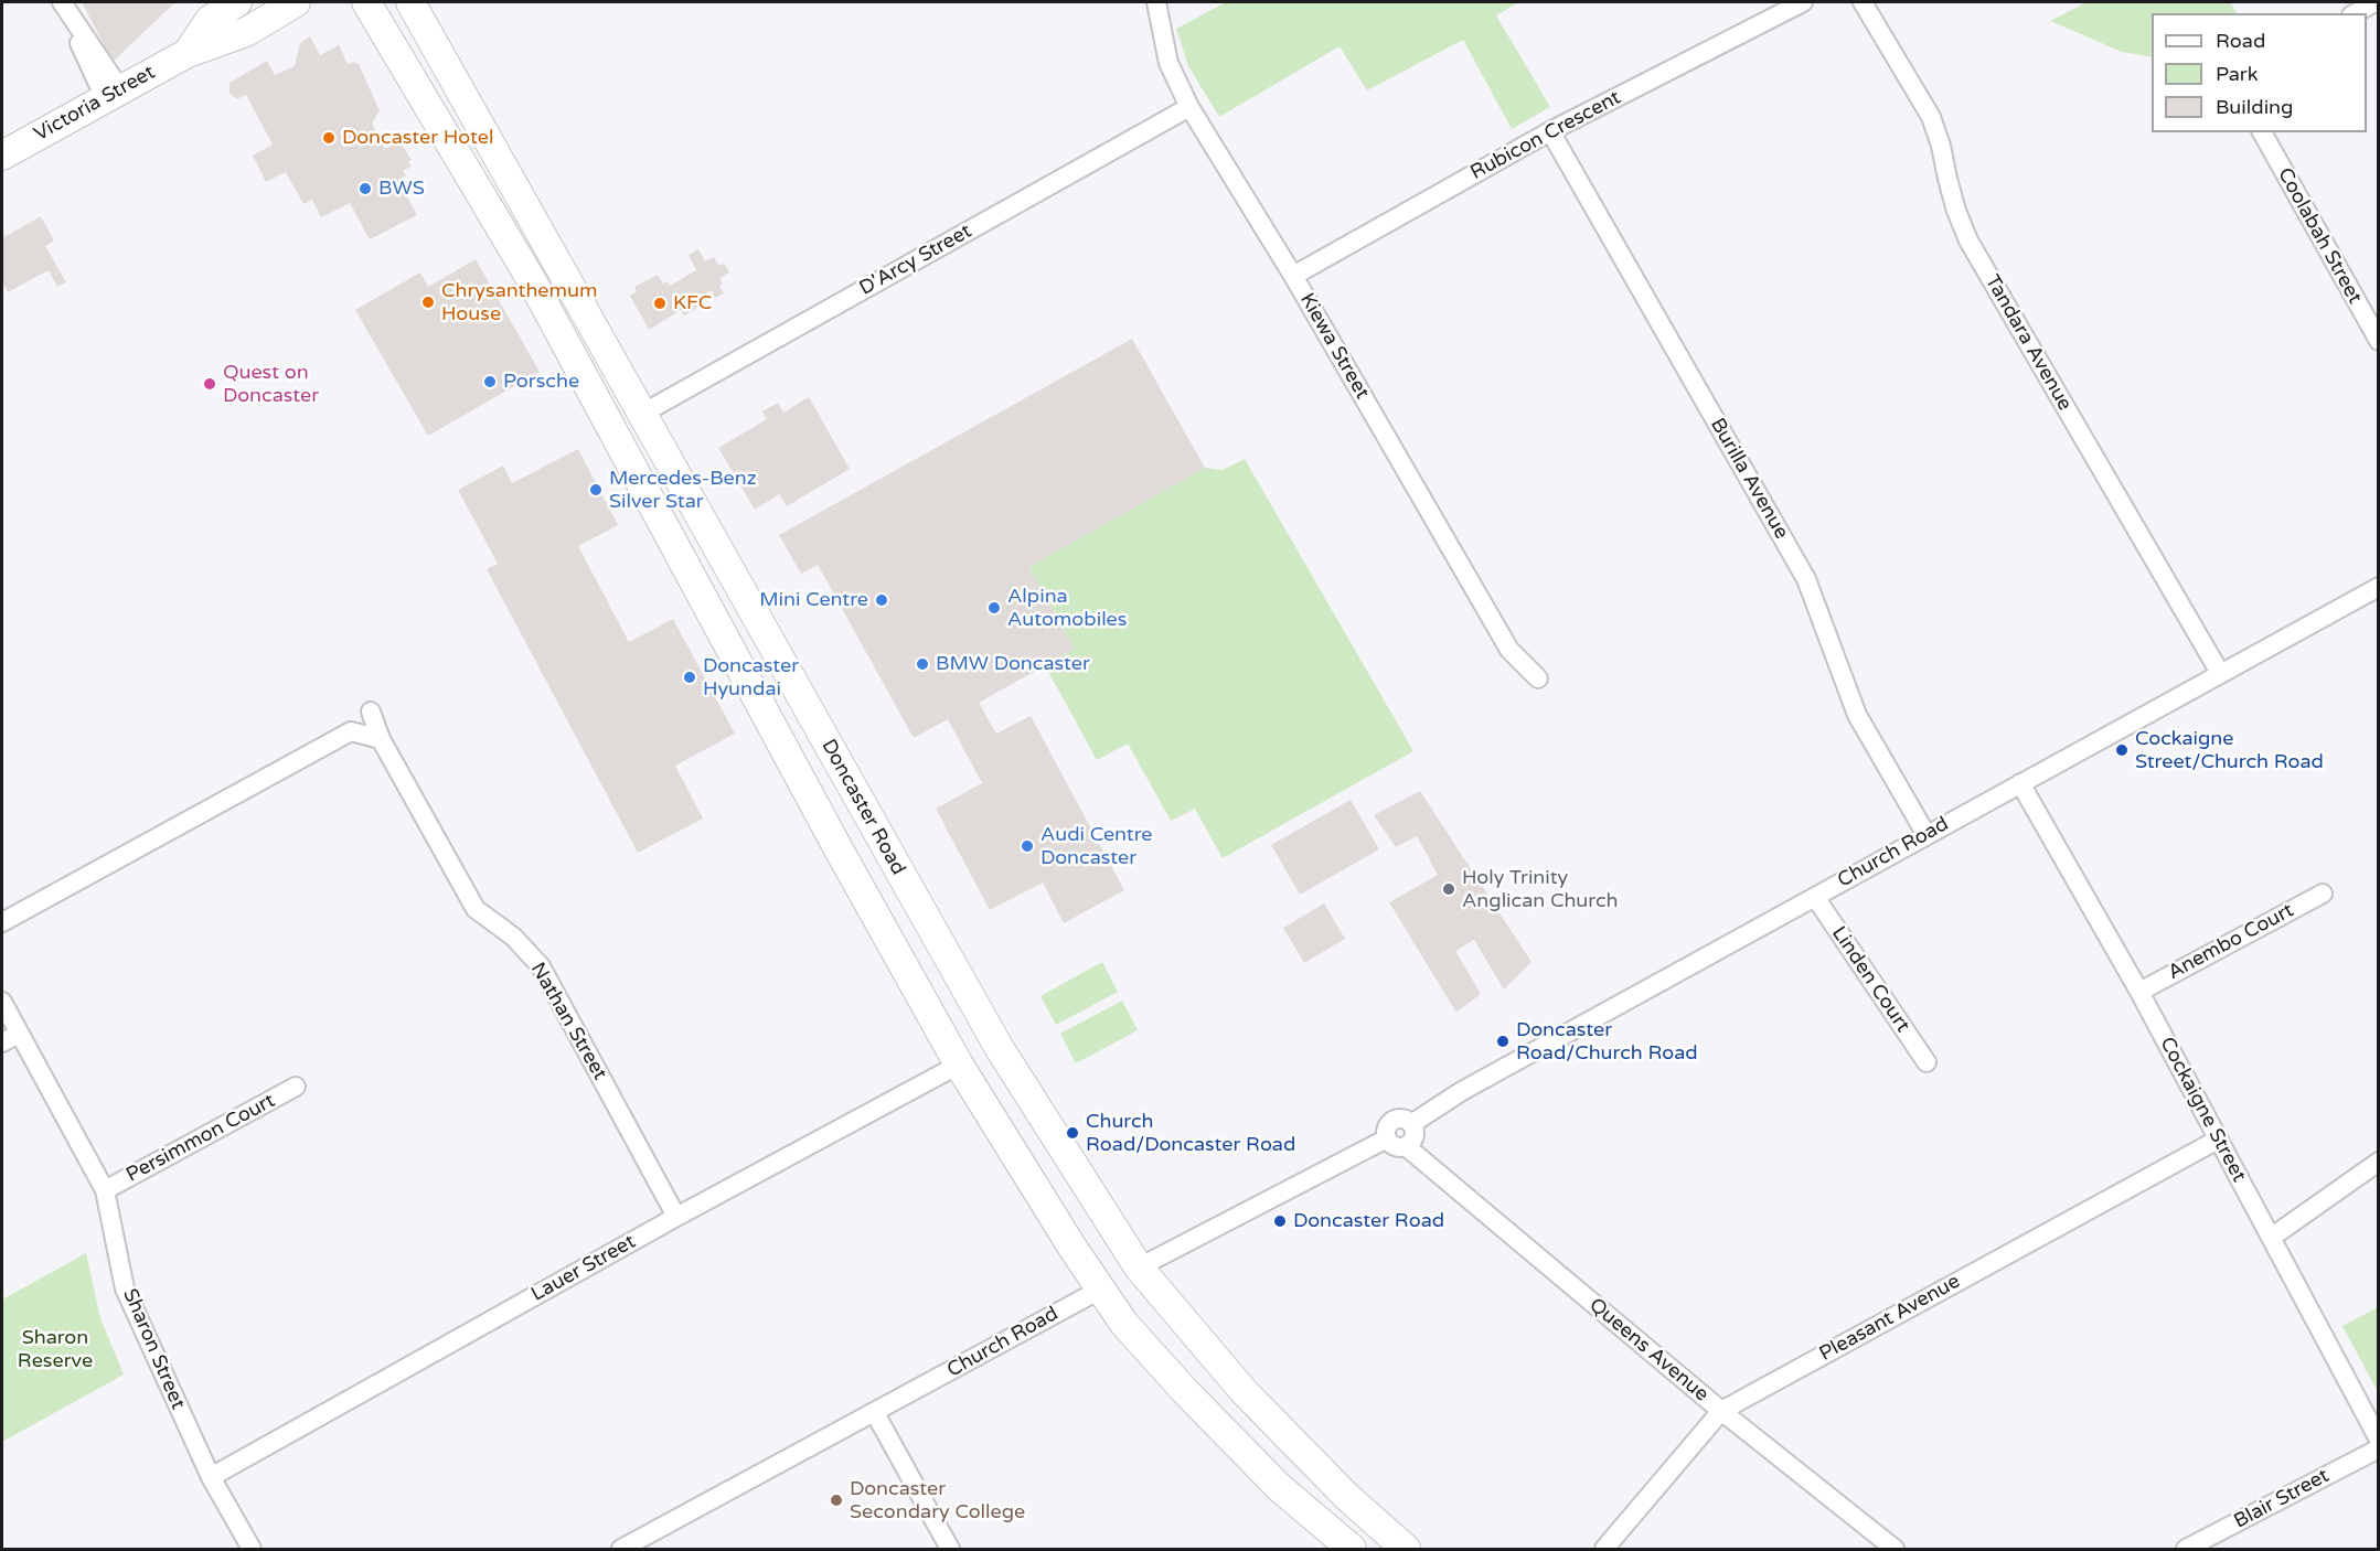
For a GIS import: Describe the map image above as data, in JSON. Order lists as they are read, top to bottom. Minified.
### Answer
{"streets":{"main road":["Victoria Street","Doncaster Road","Church Road"],"street":["Rubicon Crescent","Coolabah Street","D'Arcy Street","Tandara Avenue","Kiewa Street","Burilla Avenue","Anembo Court","Linden Court","Nathan Street","Cockaigne Street","Persimmon Court","Lauer Street","Pleasant Avenue","Sharon Street","Queens Avenue","Blair Street"]},"crossings":[["Rubicon Crescent","Kiewa Street"],["Rubicon Crescent","Burilla Avenue"],["D'Arcy Street","Kiewa Street"],["D'Arcy Street","Doncaster Road"],["Tandara Avenue","Church Road"],["Burilla Avenue","Church Road"],["Doncaster Road","Church Road"],["Doncaster Road","Lauer Street"],["Church Road","Linden Court"],["Church Road","Cockaigne Street"],["Church Road","Queens Avenue"],["Anembo Court","Cockaigne Street"],["Nathan Street","Lauer Street"],["Cockaigne Street","Pleasant Avenue"],["Persimmon Court","Sharon Street"],["Lauer Street","Sharon Street"],["Pleasant Avenue","Queens Avenue"]],"parks":["Sharon Reserve"],"places":["Doncaster Hotel","BWS","Chrysanthemum House","KFC","Porsche","Quest on Doncaster","Mercedes-Benz Silver Star","Mini Centre","Alpina Automobiles","BMW Doncaster","Doncaster Hyundai","Cockaigne Street/Church Road","Audi Centre Doncaster","Holy Trinity Anglican Church","Doncaster Road/Church Road","Church Road/Doncaster Road","Doncaster Road","Doncaster Secondary College"],"legend":["Road","Park","Building"]}
